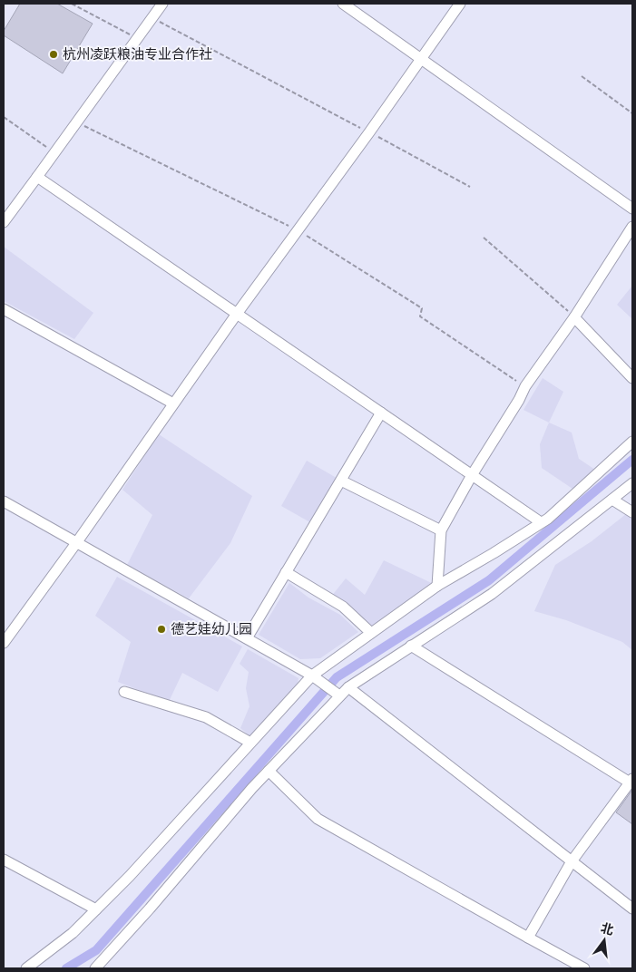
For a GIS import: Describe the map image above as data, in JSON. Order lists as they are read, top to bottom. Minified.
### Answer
{"places":["杭州凌跃粮油专业合作社","德艺娃幼儿园"],"north":"top"}
